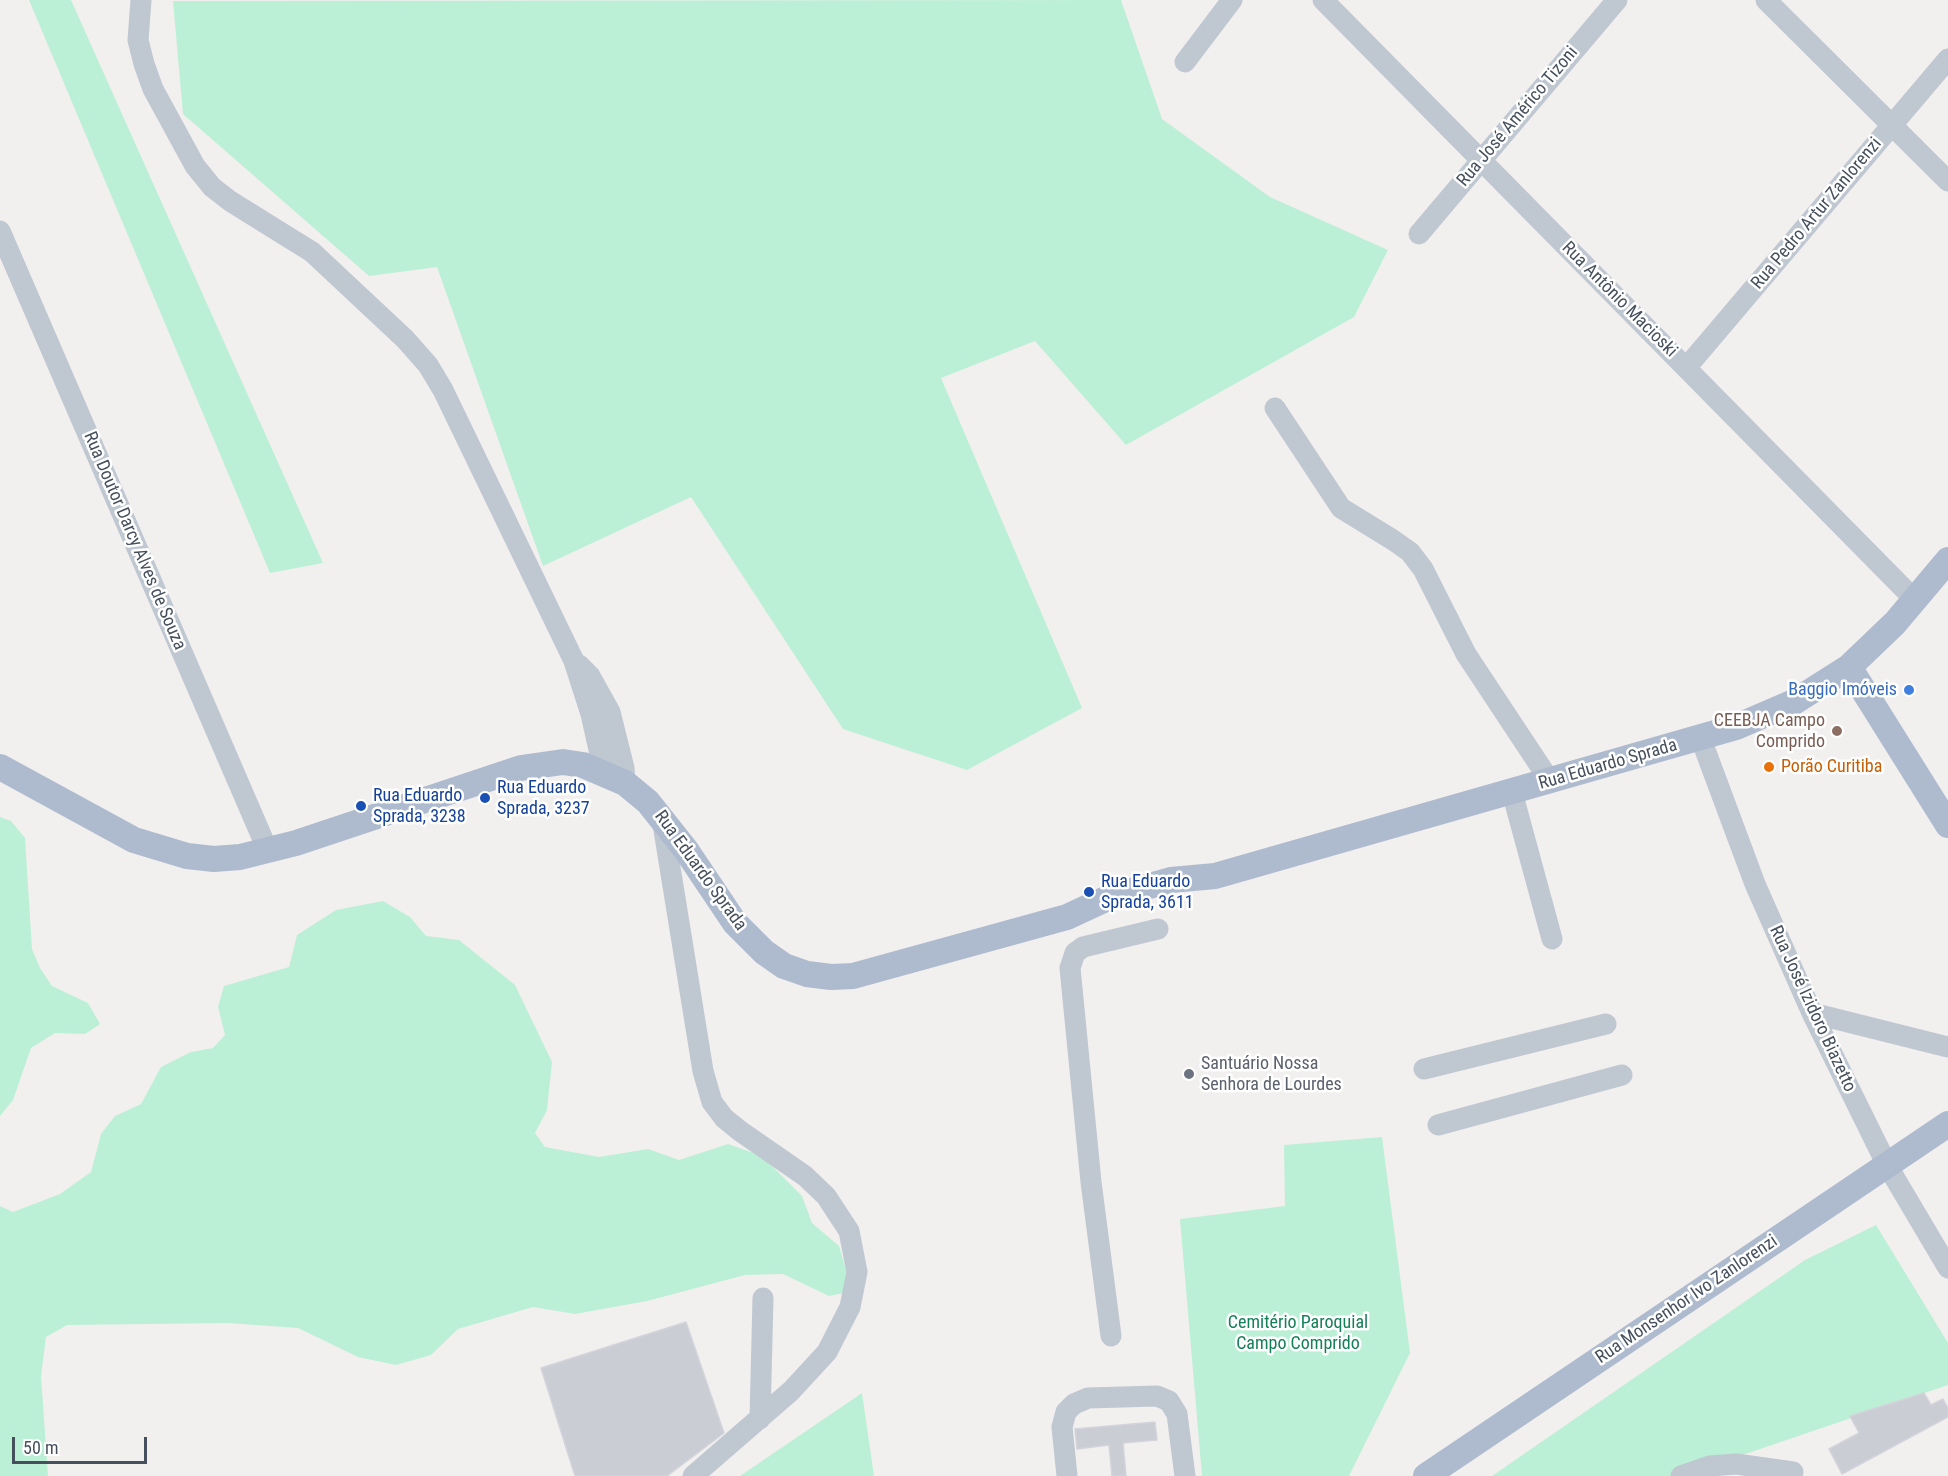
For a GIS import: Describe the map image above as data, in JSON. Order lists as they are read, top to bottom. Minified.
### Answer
{"streets":{"main road":["Rua Eduardo Sprada","Rua Monsenhor Ivo Zanlorenzi"],"street":["Rua José Américo Tizoni","Rua Pedro Artur Zanlorenzi","Rua Antônio Macioski","Rua Doutor Darcy Alves de Souza","Rua José Izidoro Biazetto"]},"crossings":[["Rua José Américo Tizoni","Rua Antônio Macioski"],["Rua Pedro Artur Zanlorenzi","Rua Antônio Macioski"],["Rua Antônio Macioski","Rua Eduardo Sprada"],["Rua Doutor Darcy Alves de Souza","Rua Eduardo Sprada"],["Rua Eduardo Sprada","Rua José Izidoro Biazetto"],["Rua José Izidoro Biazetto","Rua Monsenhor Ivo Zanlorenzi"]],"parks":["Cemitério Paroquial Campo Comprido"],"places":["Baggio Imóveis","CEEBJA Campo Comprido","Porão Curitiba","Rua Eduardo Sprada, 3237","Rua Eduardo Sprada, 3238","Rua Eduardo Sprada, 3611","Santuário Nossa Senhora de Lourdes"],"scale_bar":"50 m"}
